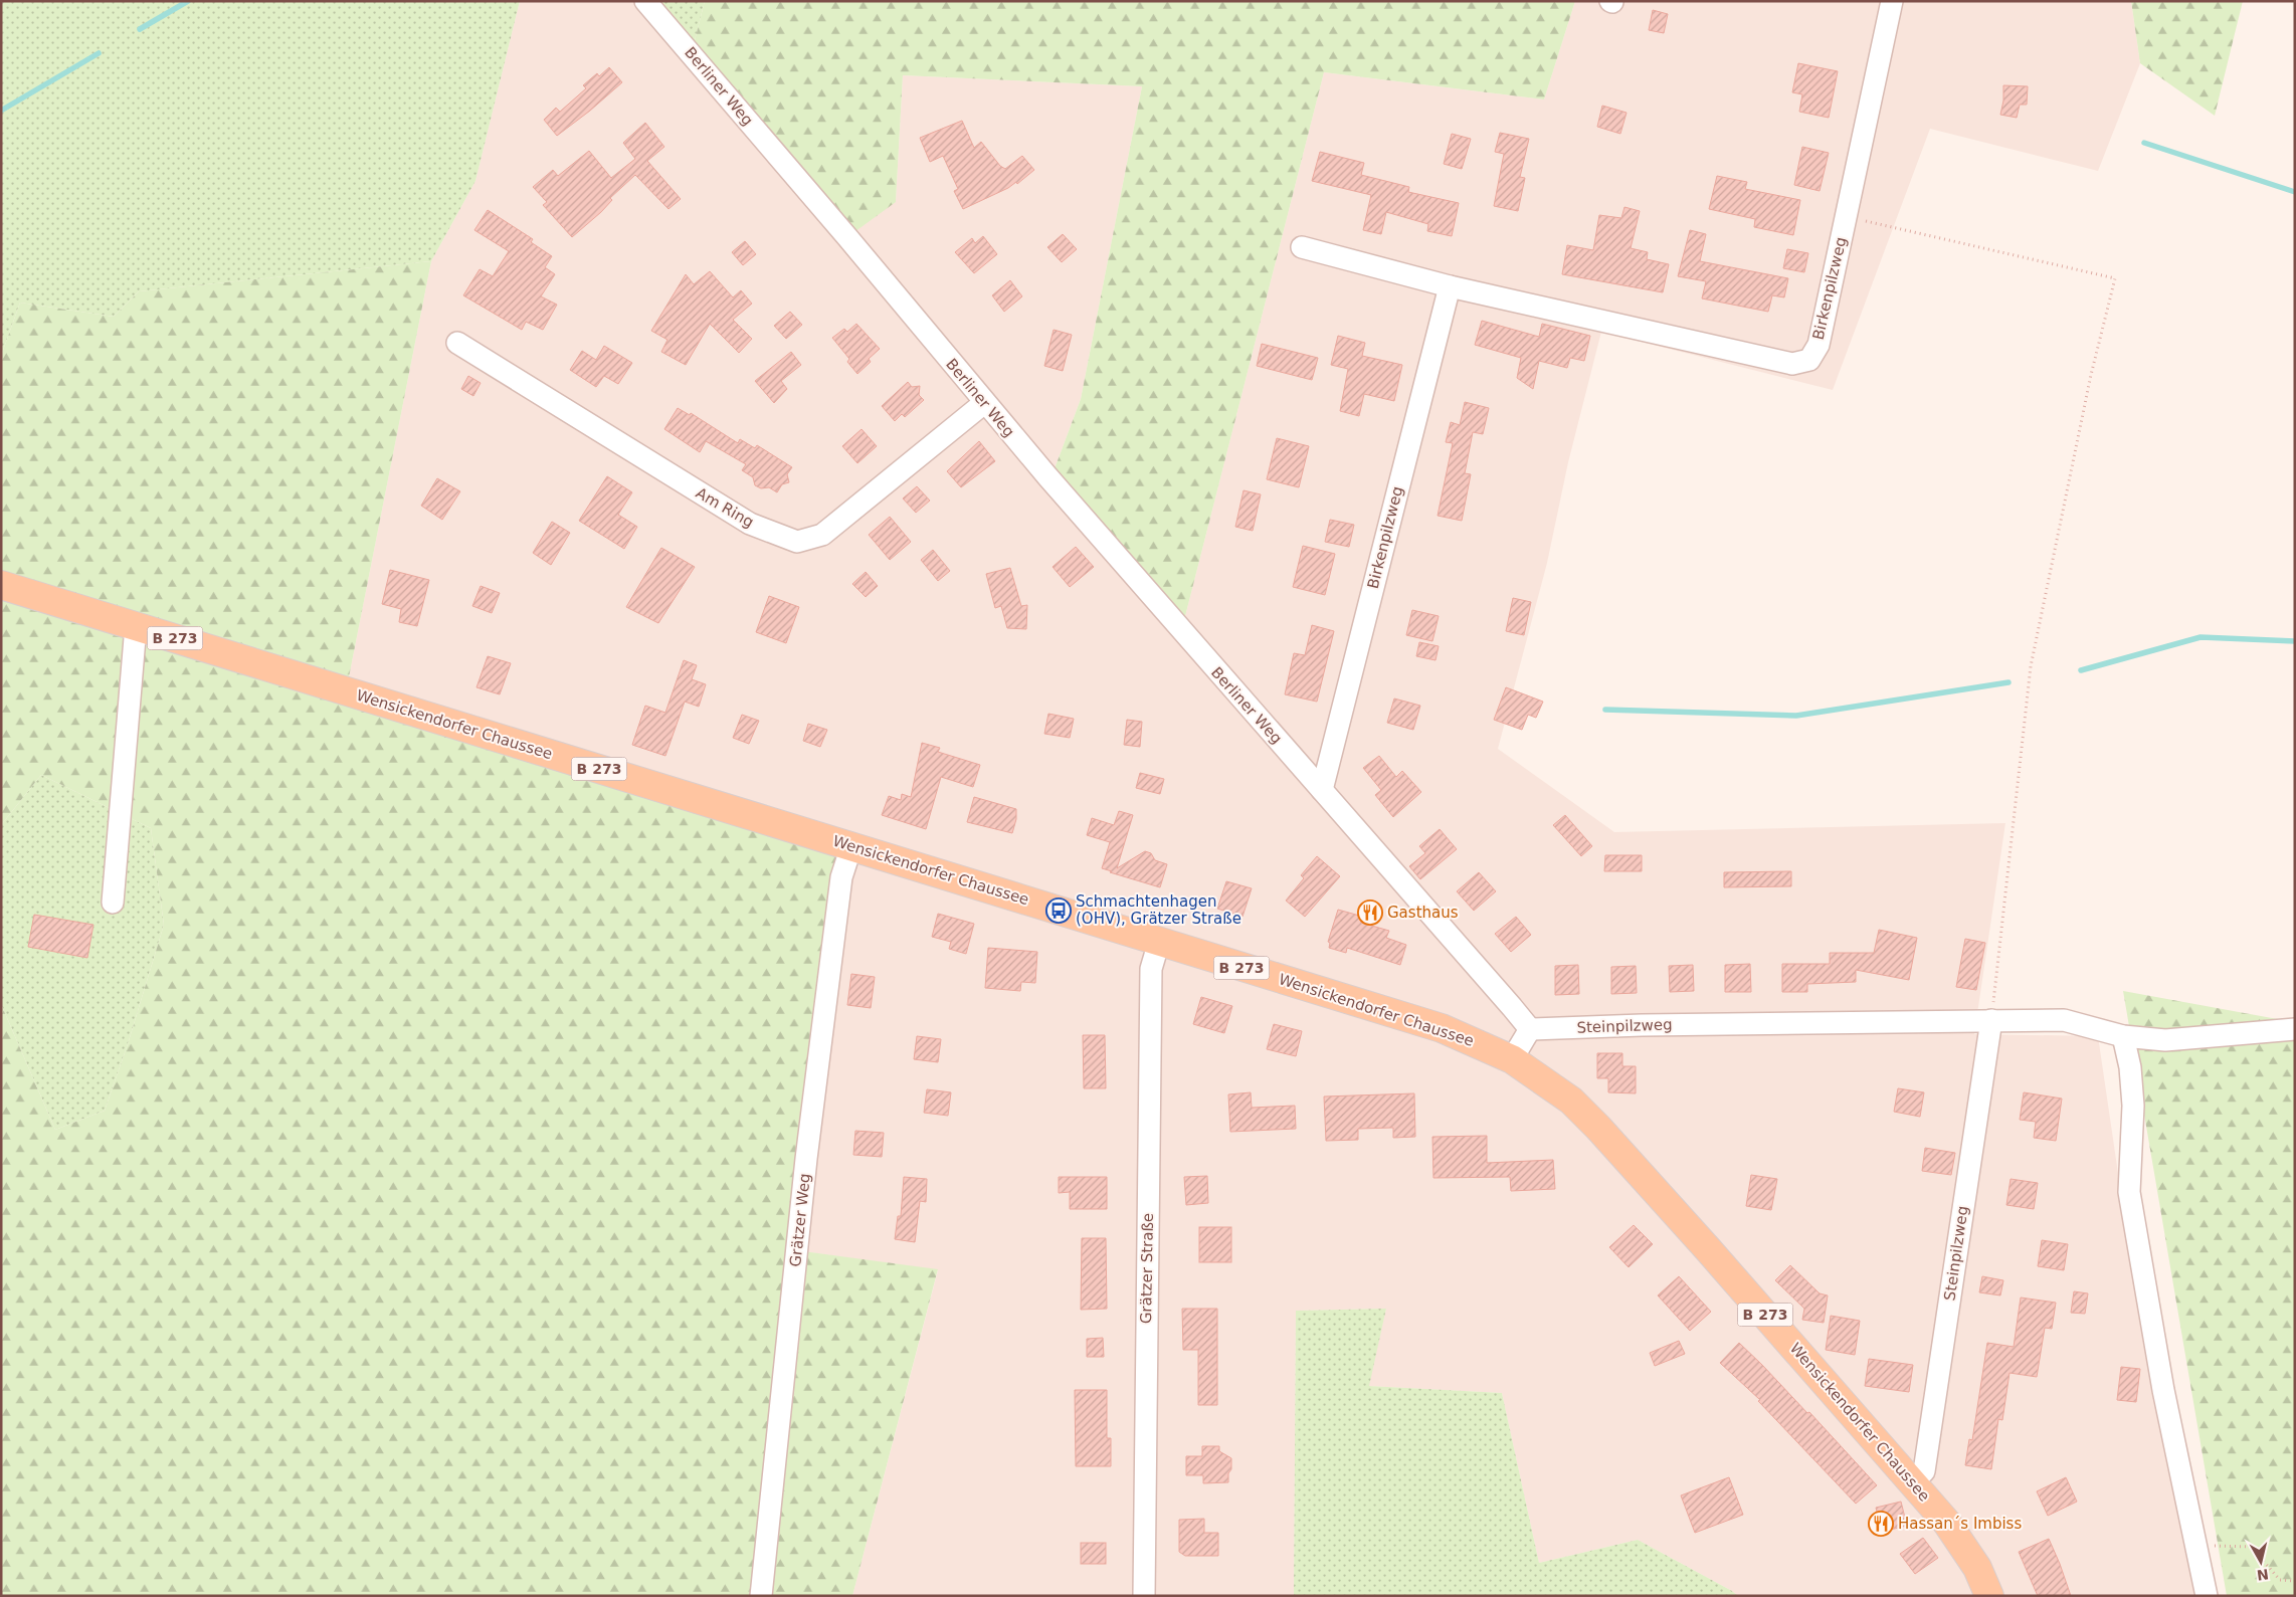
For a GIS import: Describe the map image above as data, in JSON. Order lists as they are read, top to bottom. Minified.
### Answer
{"streets":{"main road":["B 273","Wensickendorfer Chaussee"],"street":["Berliner Weg","Birkenpilzweg","Am Ring","Steinpilzweg","Grätzer Weg","Grätzer Straße"]},"crossings":[["Berliner Weg","Birkenpilzweg"],["Berliner Weg","Am Ring"],["Wensickendorfer Chaussee","Steinpilzweg"],["Wensickendorfer Chaussee","Grätzer Weg"],["Wensickendorfer Chaussee","Grätzer Straße"]],"places":{"bus stop":["Schmachtenhagen (OHV), Grätzer Straße"],"restaurant":["Gasthaus","Hassan´s Imbiss"]},"north":"bottom"}
